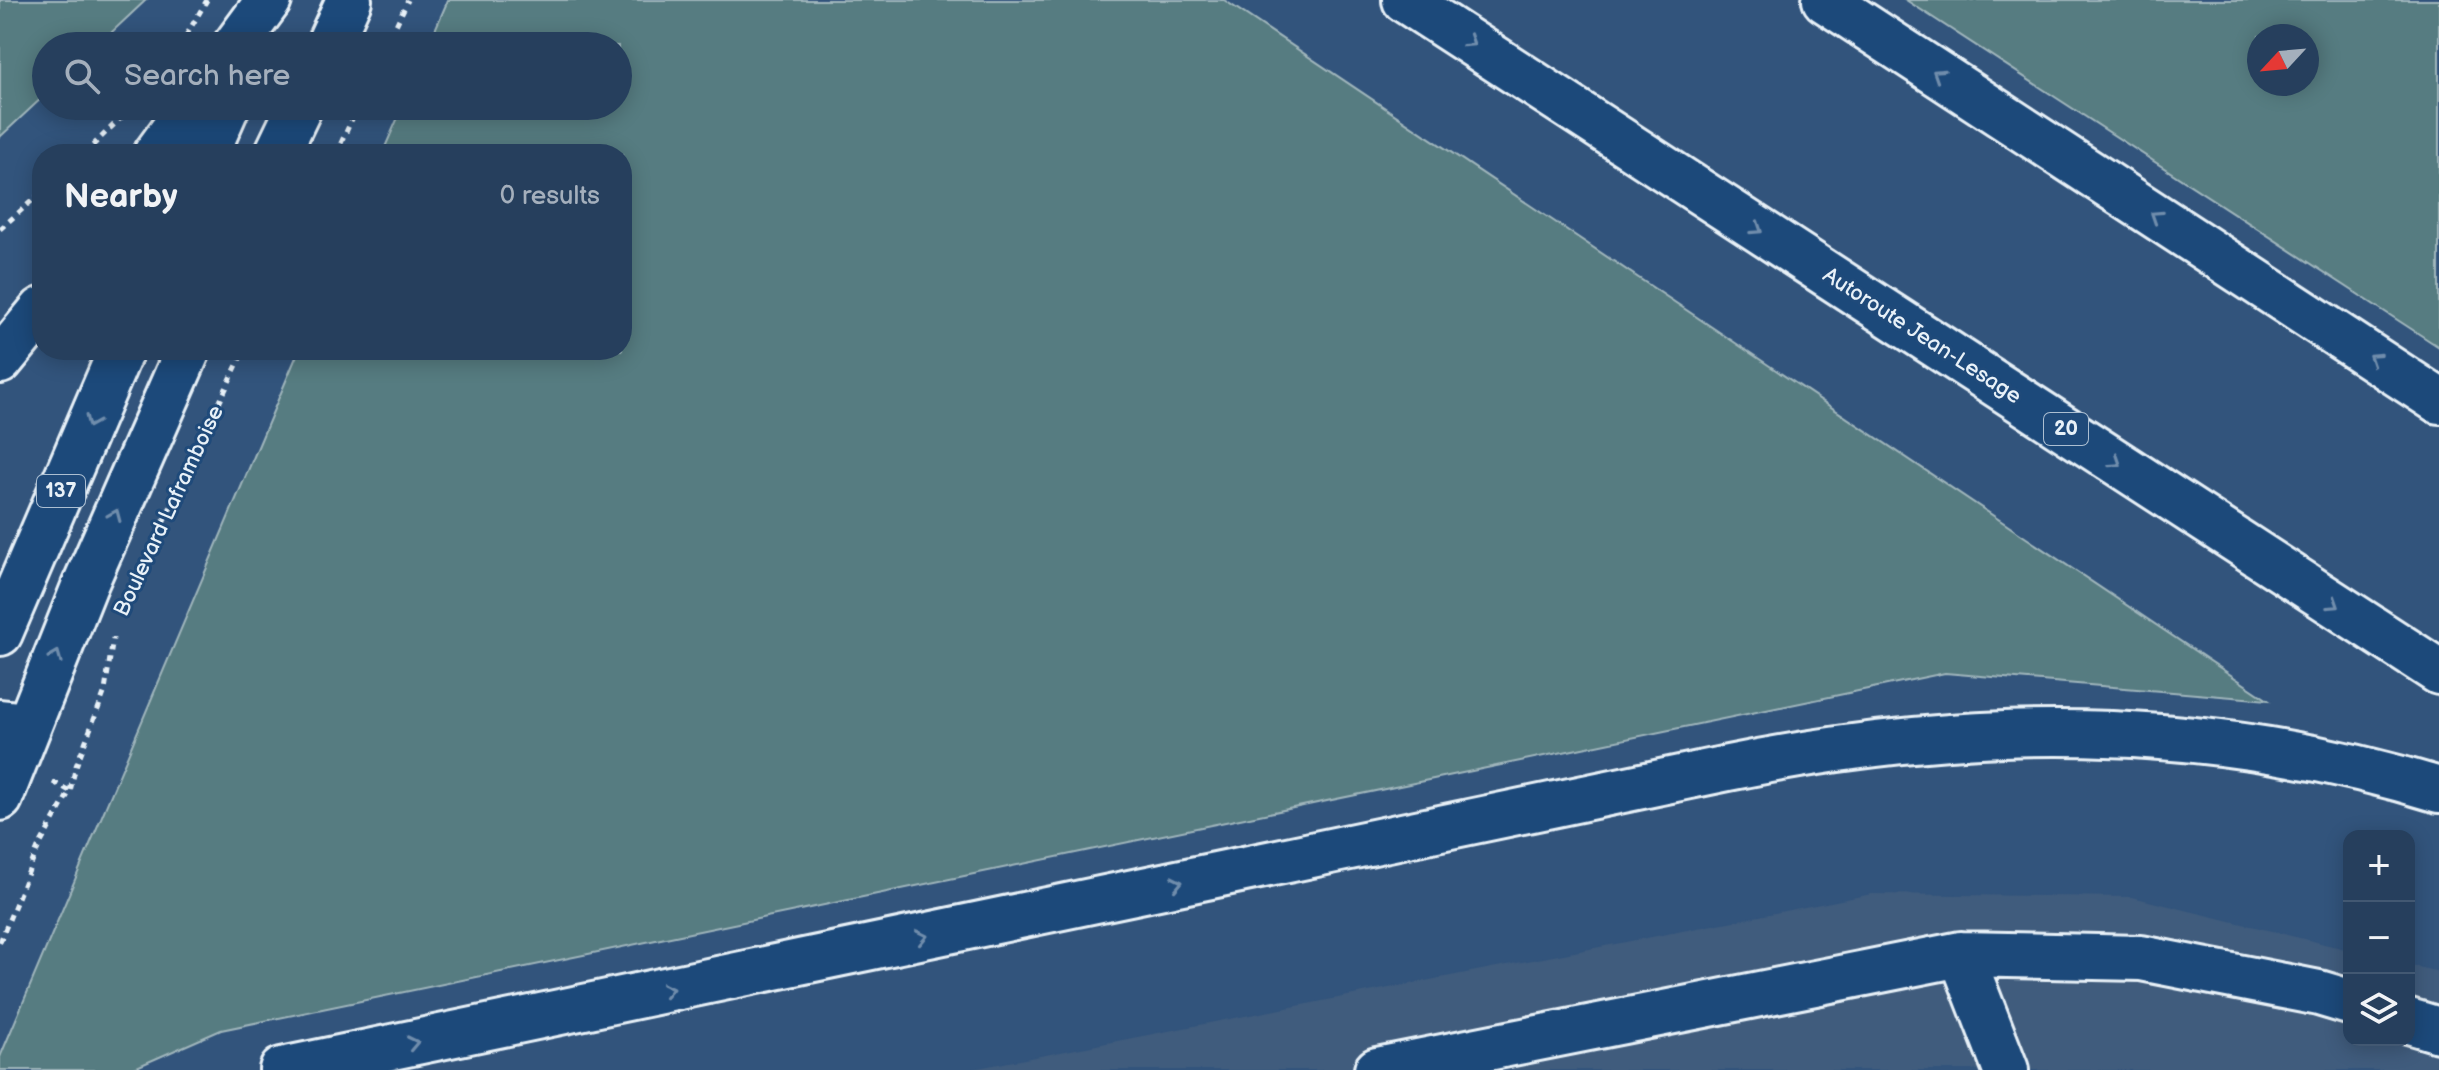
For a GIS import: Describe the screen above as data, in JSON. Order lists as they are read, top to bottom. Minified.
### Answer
{"streets":{"main road":["Autoroute Jean-Lesage","20","137","Boulevard Laframboise"]},"north":"bottom left","page":{"search":"Search here","heading":["Nearby","0 results"],"map_buttons":["+","−"]}}
